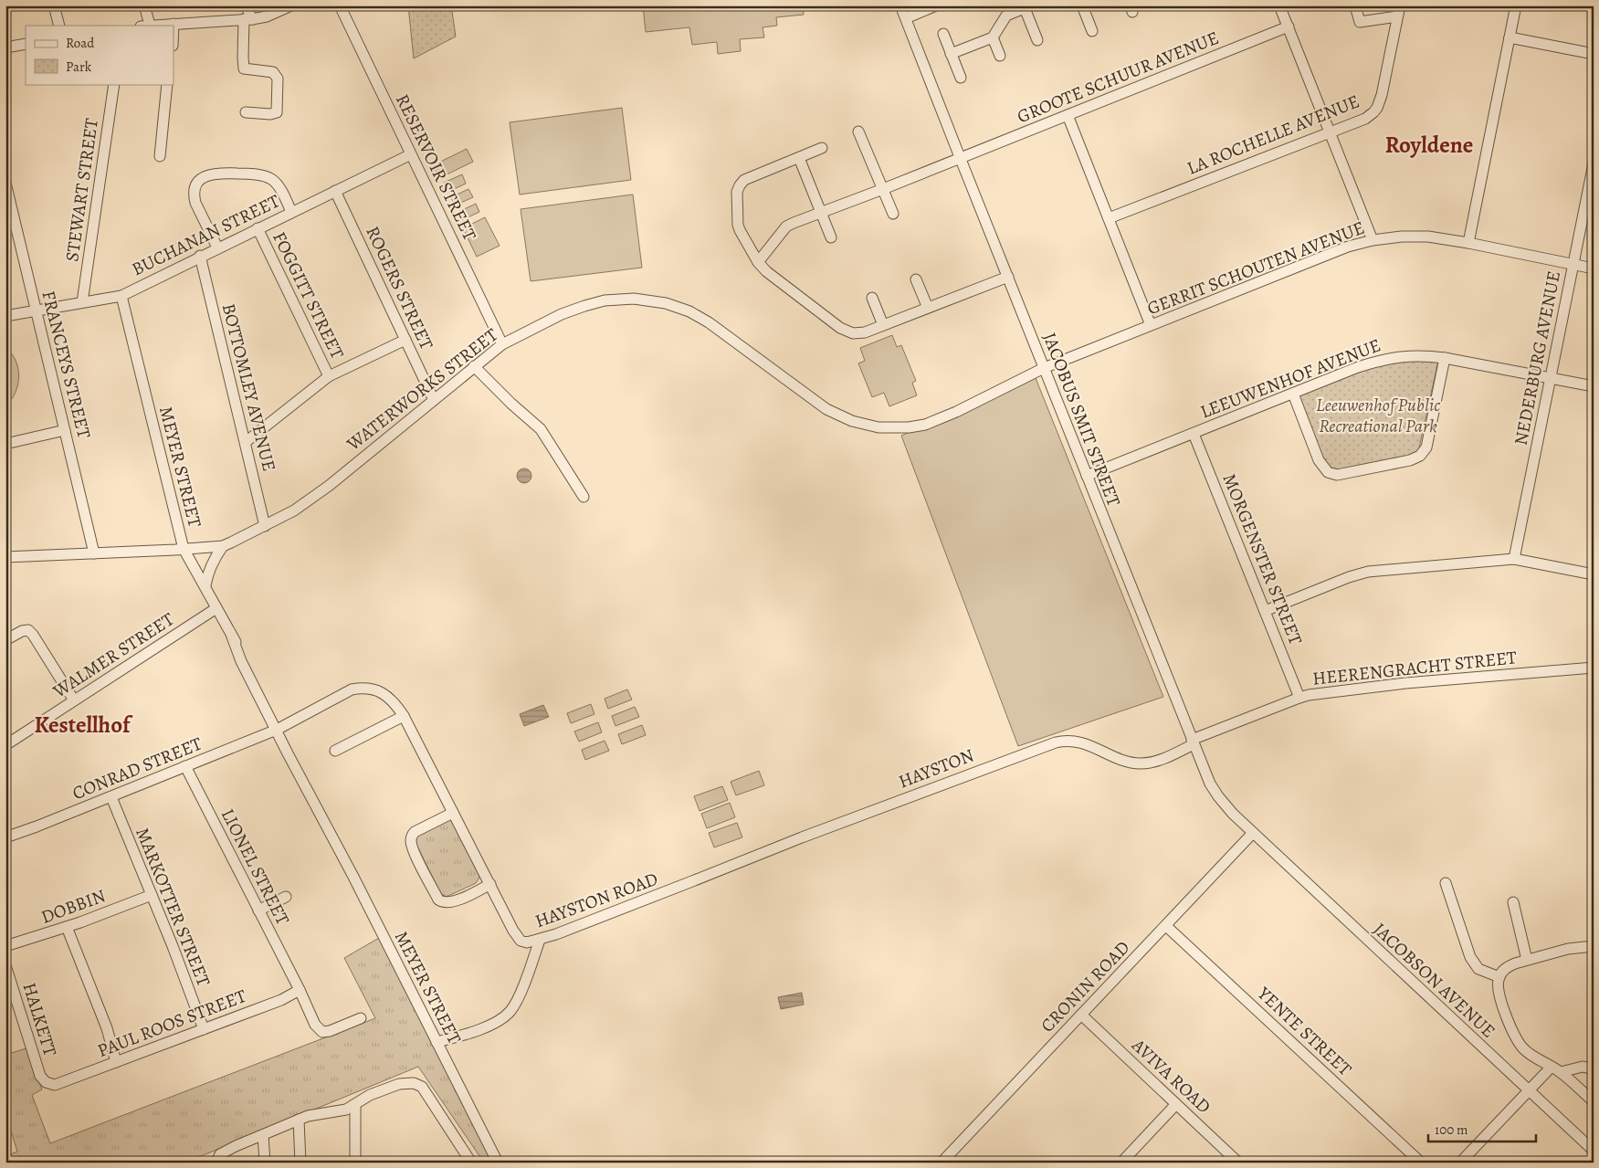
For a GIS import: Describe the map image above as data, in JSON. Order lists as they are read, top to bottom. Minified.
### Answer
{"streets":{"street":["GROOTE SCHUUR AVENUE","LA ROCHELLE AVENUE","RESERVOIR STREET","STEWART STREET","BUCHANAN STREET","GERRIT SCHOUTEN AVENUE","ROGERS STREET","FOGGITT STREET","NEDERBURG AVENUE","FRANCEYS STREET","LEEUWENHOF AVENUE","BOTTOMLEY AVENUE","WATERWORKS STREET","JACOBUS SMIT STREET","MEYER STREET","MORGENSTER STREET","WALMER STREET","HEERENGRACHT STREET","CONRAD STREET","HAYSTON","LIONEL STREET","HAYSTON ROAD","DOBBIN","MARKOTTER STREET","JACOBSON AVENUE","CRONIN ROAD","HALKETT","PAUL ROOS STREET","YENTE STREET","AVIVA ROAD"]},"crossings":[["GROOTE SCHUUR AVENUE","JACOBUS SMIT STREET"],["RESERVOIR STREET","BUCHANAN STREET"],["RESERVOIR STREET","WATERWORKS STREET"],["STEWART STREET","BUCHANAN STREET"],["BUCHANAN STREET","ROGERS STREET"],["BUCHANAN STREET","FOGGITT STREET"],["BUCHANAN STREET","FRANCEYS STREET"],["BUCHANAN STREET","BOTTOMLEY AVENUE"],["BUCHANAN STREET","MEYER STREET"],["GERRIT SCHOUTEN AVENUE","NEDERBURG AVENUE"],["GERRIT SCHOUTEN AVENUE","WATERWORKS STREET"],["GERRIT SCHOUTEN AVENUE","JACOBUS SMIT STREET"],["ROGERS STREET","WATERWORKS STREET"],["NEDERBURG AVENUE","LEEUWENHOF AVENUE"],["FRANCEYS STREET","WATERWORKS STREET"],["LEEUWENHOF AVENUE","JACOBUS SMIT STREET"],["LEEUWENHOF AVENUE","MORGENSTER STREET"],["BOTTOMLEY AVENUE","WATERWORKS STREET"],["WATERWORKS STREET","JACOBUS SMIT STREET"],["WATERWORKS STREET","MEYER STREET"],["JACOBUS SMIT STREET","HEERENGRACHT STREET"],["JACOBUS SMIT STREET","HAYSTON"],["JACOBUS SMIT STREET","JACOBSON AVENUE"],["JACOBUS SMIT STREET","CRONIN ROAD"],["MEYER STREET","WALMER STREET"],["MEYER STREET","CONRAD STREET"],["MEYER STREET","HAYSTON ROAD"],["MORGENSTER STREET","HEERENGRACHT STREET"],["HEERENGRACHT STREET","HAYSTON"],["CONRAD STREET","LIONEL STREET"],["CONRAD STREET","HAYSTON ROAD"],["CONRAD STREET","MARKOTTER STREET"],["HAYSTON","HAYSTON ROAD"],["LIONEL STREET","PAUL ROOS STREET"],["DOBBIN","MARKOTTER STREET"],["MARKOTTER STREET","PAUL ROOS STREET"],["JACOBSON AVENUE","CRONIN ROAD"],["CRONIN ROAD","YENTE STREET"],["CRONIN ROAD","AVIVA ROAD"],["HALKETT","PAUL ROOS STREET"]],"districts":["Royldene","Kestellhof"],"parks":["Leeuwenhof Public Recreational Park"],"legend":["Road","Park"],"scale_bar":"100 m"}
